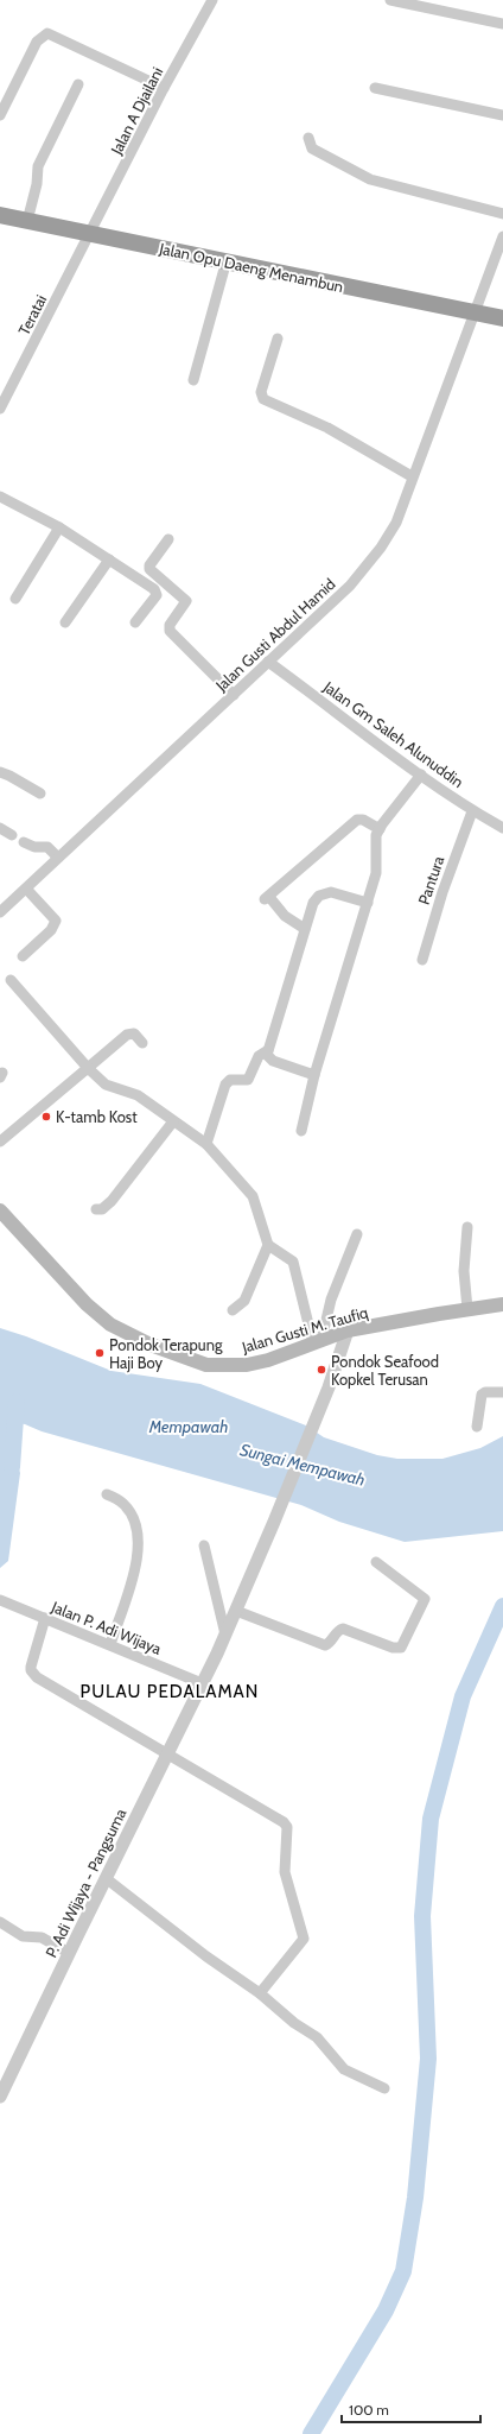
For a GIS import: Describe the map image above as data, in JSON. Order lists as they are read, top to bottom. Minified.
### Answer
{"streets":{"highway":["Jalan Opu Daeng Menambun"],"main road":["Jalan Gusti M. Taufiq"],"street":["Jalan A Djailani","Teratai","Jalan Gusti Abdul Hamid","Jalan Gm Saleh Alunuddin","Pantura","Jalan P. Adi Wijaya","P. Adi Wijaya - Pangsuma"]},"crossings":[["Jalan A Djailani","Jalan Opu Daeng Menambun"],["Jalan A Djailani","Teratai"],["Jalan Opu Daeng Menambun","Teratai"],["Jalan Opu Daeng Menambun","Jalan Gusti Abdul Hamid"],["Jalan Gusti Abdul Hamid","Jalan Gm Saleh Alunuddin"],["Jalan Gm Saleh Alunuddin","Pantura"],["Jalan Gusti M. Taufiq","P. Adi Wijaya - Pangsuma"],["Jalan P. Adi Wijaya","P. Adi Wijaya - Pangsuma"]],"districts":["PULAU PEDALAMAN"],"water":["Mempawah","Sungai Mempawah"],"places":["K-tamb Kost","Pondok Terapung Haji Boy","Pondok Seafood Kopkel Terusan"],"scale_bar":"100 m"}
